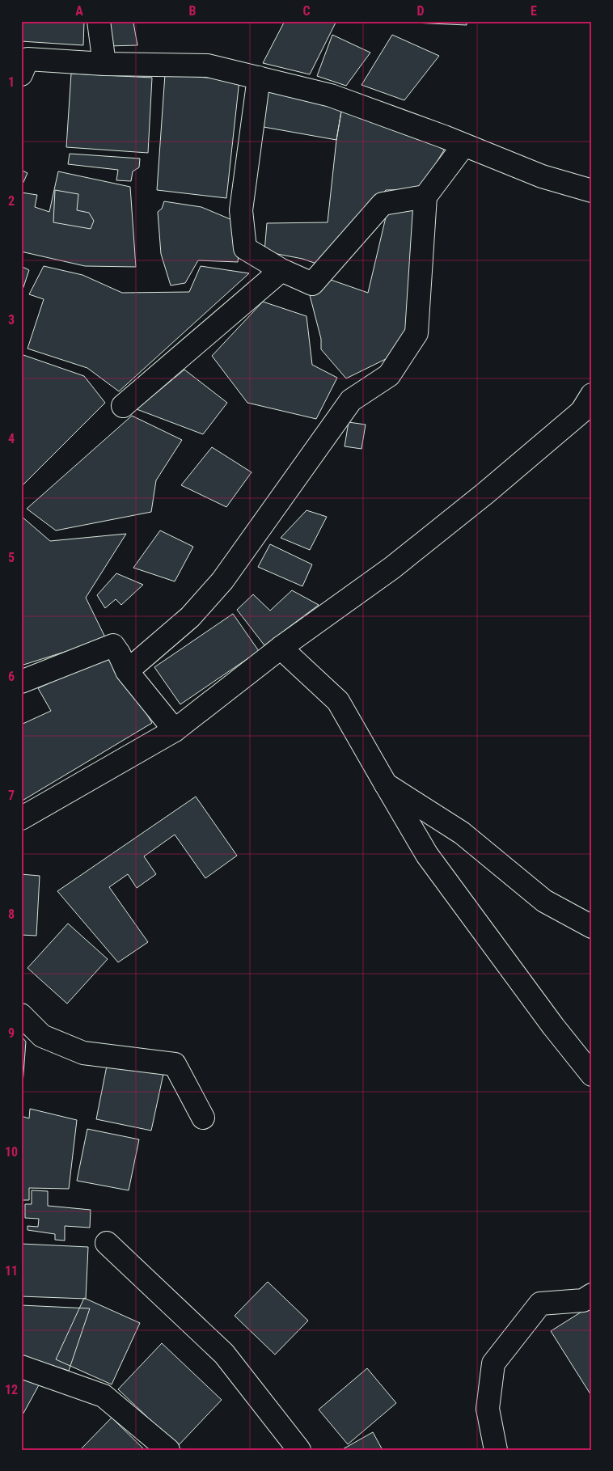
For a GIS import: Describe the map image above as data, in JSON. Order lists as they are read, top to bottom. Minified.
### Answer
{"grid":{"columns":["A","B","C","D","E"],"rows":["1","2","3","4","5","6","7","8","9","10","11","12"]}}
